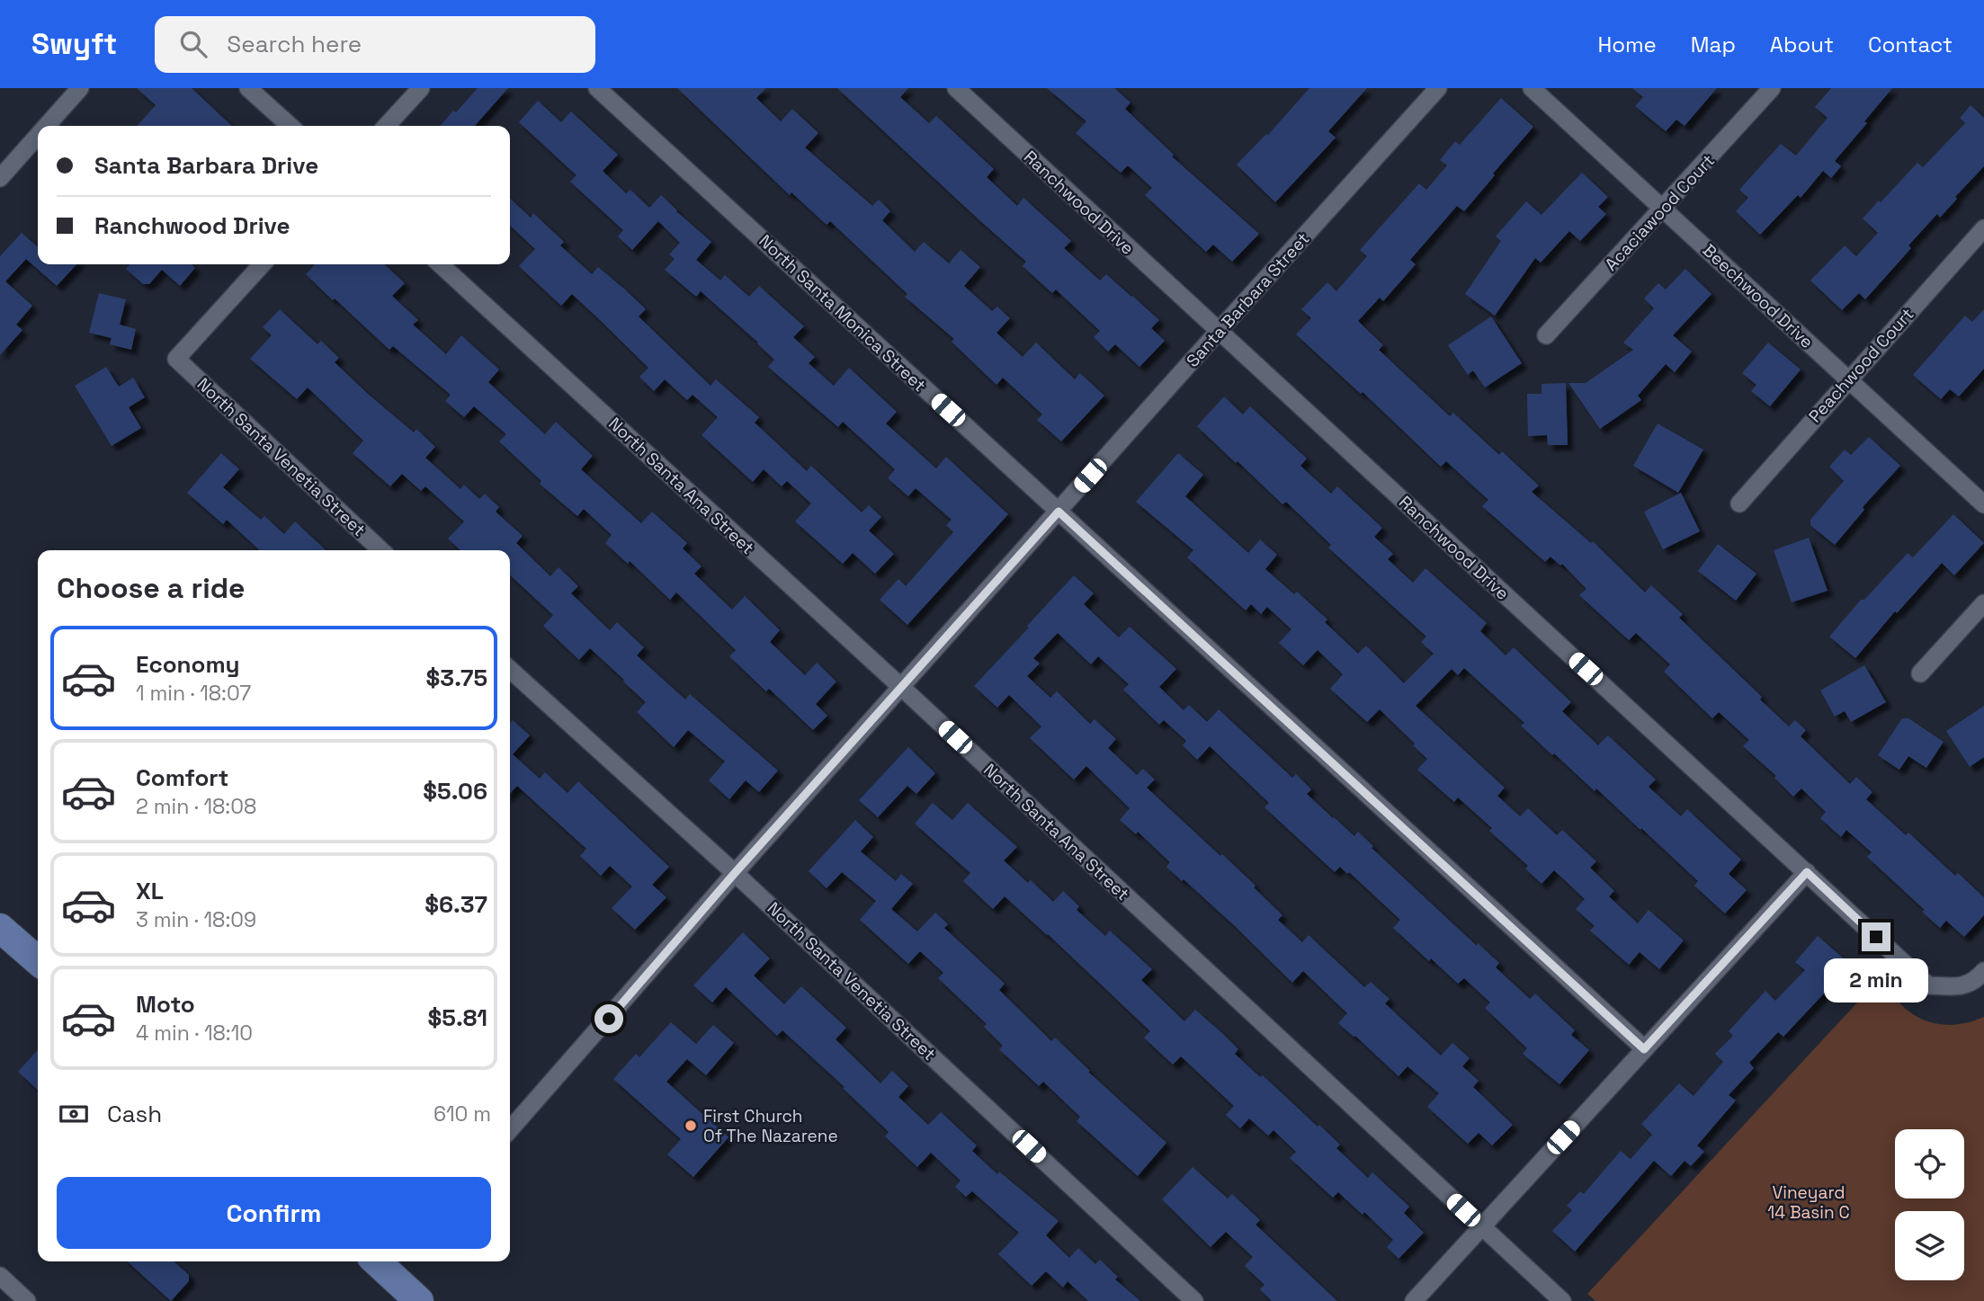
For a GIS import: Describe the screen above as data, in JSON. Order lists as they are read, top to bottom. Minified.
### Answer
{"streets":{"street":["Ranchwood Drive","Acaciawood Court","Beechwood Drive","Santa Barbara Street","North Santa Monica Street","Peachwood Court","North Santa Venetia Street","North Santa Ana Street"]},"crossings":[["Ranchwood Drive","Santa Barbara Street"],["Acaciawood Court","Beechwood Drive"],["Beechwood Drive","Peachwood Court"],["Santa Barbara Street","North Santa Monica Street"],["Santa Barbara Street","North Santa Venetia Street"],["Santa Barbara Street","North Santa Ana Street"]],"parks":["Vineyard 14 Basin C"],"places":["First Church Of The Nazarene"],"page":{"header":"Swyft","search":"Search here","nav":["Home","Map","About","Contact"],"banner":["Santa Barbara Drive","Ranchwood Drive"],"heading":"Choose a ride","list":[{"name":"Economy","note":"1 min · 18:07","value":"$3.75"},{"name":"Comfort","note":"2 min · 18:08","value":"$5.06"},{"name":"XL","note":"3 min · 18:09","value":"$6.37"},{"name":"Moto","note":"4 min · 18:10","value":"$5.81"}],"bubble":"2 min","pay":["Cash","610 m"],"buttons":"Confirm"}}
